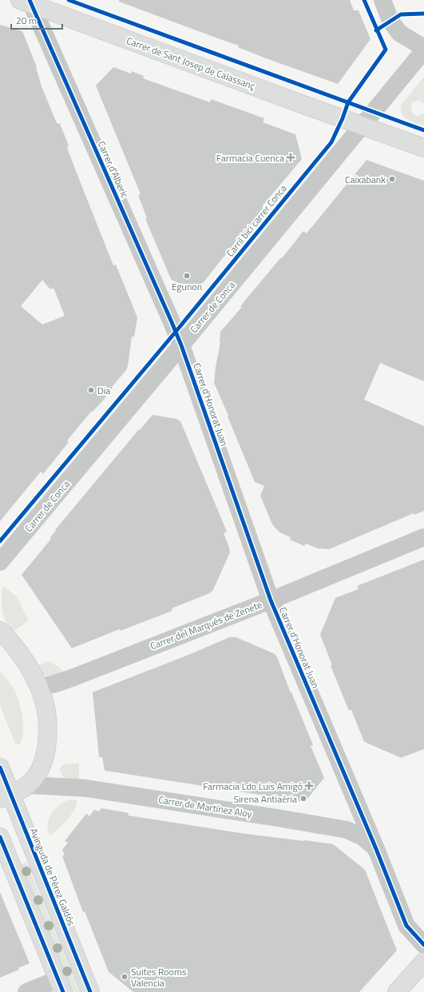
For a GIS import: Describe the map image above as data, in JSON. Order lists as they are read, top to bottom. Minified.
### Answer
{"streets":{"main road":["Carrer de Sant Josep de Calassanç","Avinguda de Pérez Galdós"],"street":["Carrer d'Alberic","Carrer de Conca","Carrer d'Honorat Juan","Carrer del Marqués de Zenete","Carrer de Martínez Aloy"],"cycle path":["Carril bici carrer Conca"]},"crossings":[["Carrer de Sant Josep de Calassanç","Carrer d'Alberic"],["Carrer de Sant Josep de Calassanç","Carrer de Conca"],["Carrer d'Alberic","Carrer de Conca"],["Carrer d'Alberic","Carrer d'Honorat Juan"],["Carrer de Conca","Carrer d'Honorat Juan"],["Carrer d'Honorat Juan","Carrer del Marqués de Zenete"],["Carrer d'Honorat Juan","Carrer de Martínez Aloy"]],"places":{"health":["Farmacia Cuenca","Farmacia Ldo Luis Amigó"],"other":["Caixabank","Egunon","Dia","Sirena Antiaèria","Suites Rooms Valencia"]},"scale_bar":"20 m"}
